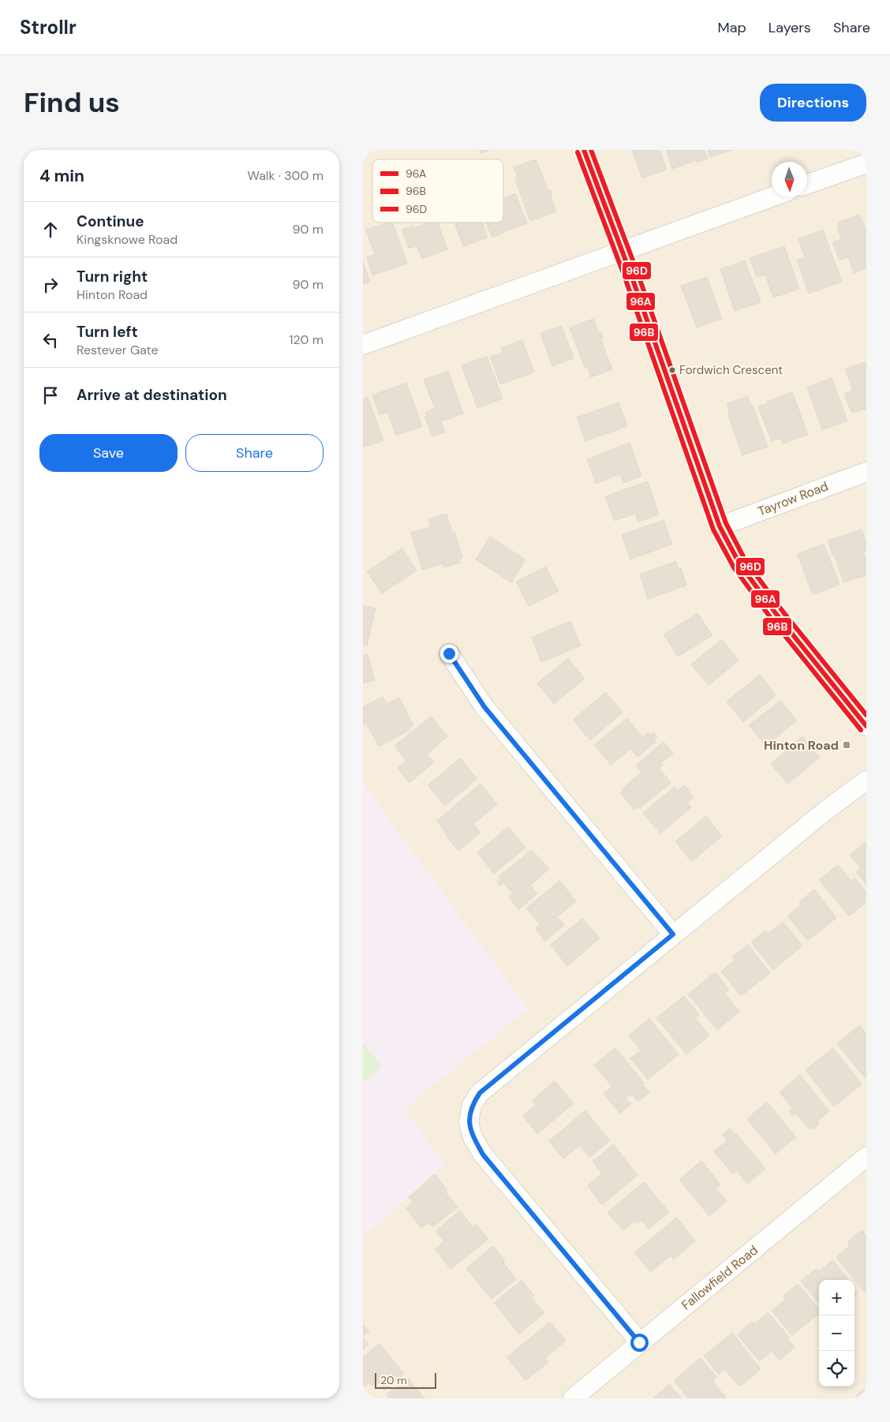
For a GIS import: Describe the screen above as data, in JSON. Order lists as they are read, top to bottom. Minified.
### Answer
{"streets":{"street":["Tayrow Road","Fallowfield Road"]},"places":{"other":["Fordwich Crescent"],"transit":["Hinton Road"]},"lines":["transit line 96A","transit line 96D","transit line 96B"],"legend":["96A","96B","96D"],"scale_bar":"20 m","north":"bottom","page":{"header":"Strollr","nav":["Map","Layers","Share"],"buttons":["Directions",["Save","Share"]],"title":"Find us","heading":["4 min","Walk · 300 m"],"list":[["Continue","Kingsknowe Road","90 m"],["Turn right","Hinton Road","90 m"],["Turn left","Restever Gate","120 m"],"Arrive at destination"],"map_buttons":["+","−"],"scale":"20 m"}}
